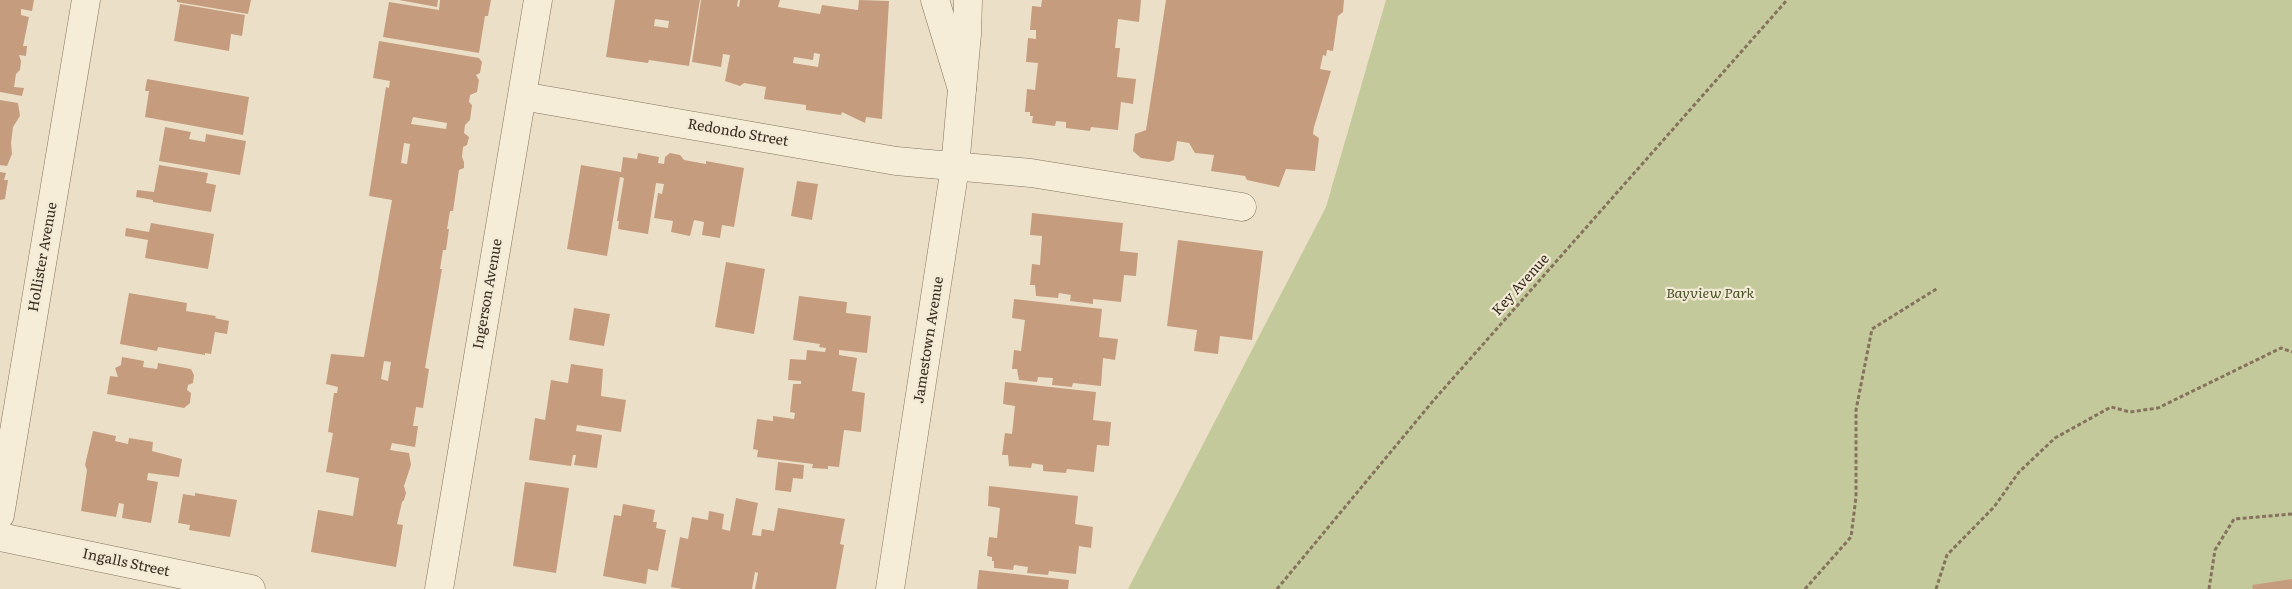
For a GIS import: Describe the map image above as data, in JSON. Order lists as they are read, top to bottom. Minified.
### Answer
{"streets":{"street":["Redondo Street","Hollister Avenue","Ingerson Avenue","Jamestown Avenue","Ingalls Street"],"path":["Key Avenue"]},"crossings":[["Redondo Street","Ingerson Avenue"],["Redondo Street","Jamestown Avenue"]],"parks":["Bayview Park"]}
